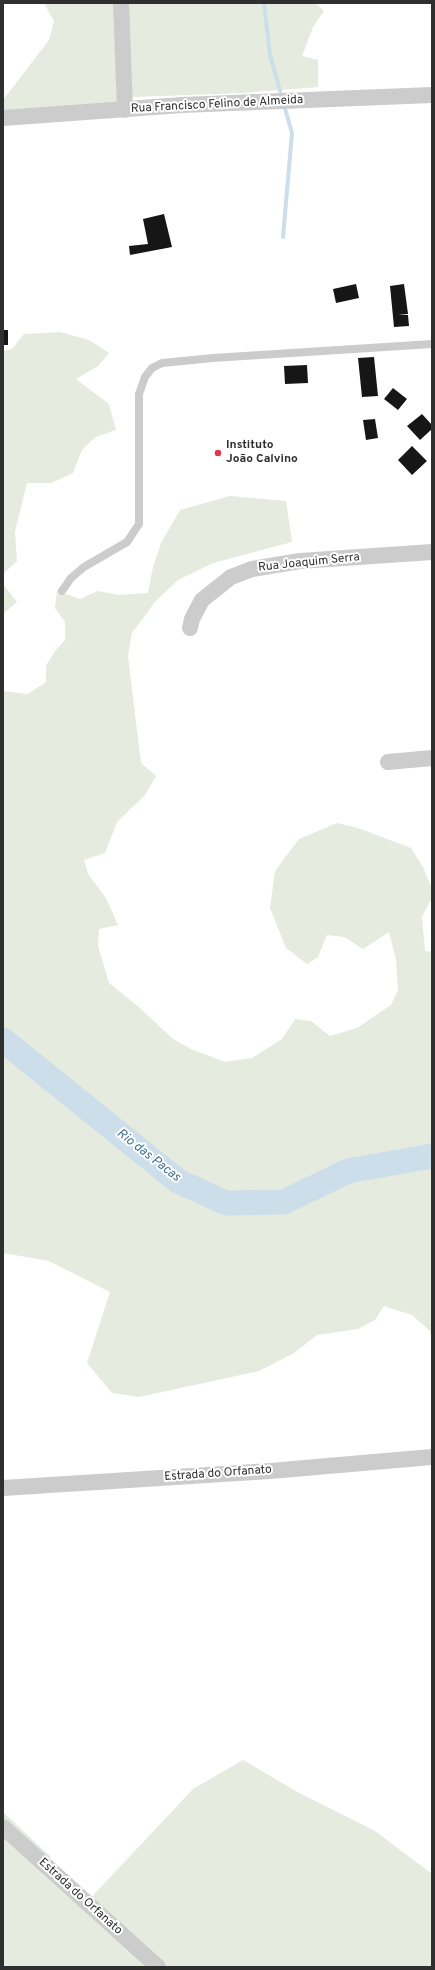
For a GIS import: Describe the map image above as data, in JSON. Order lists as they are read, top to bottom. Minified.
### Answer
{"streets":{"street":["Rua Francisco Felino de Almeida","Rua Joaquim Serra","Estrada do Orfanato"]},"water":["Rio das Pacas"],"places":["Instituto João Calvino"]}
